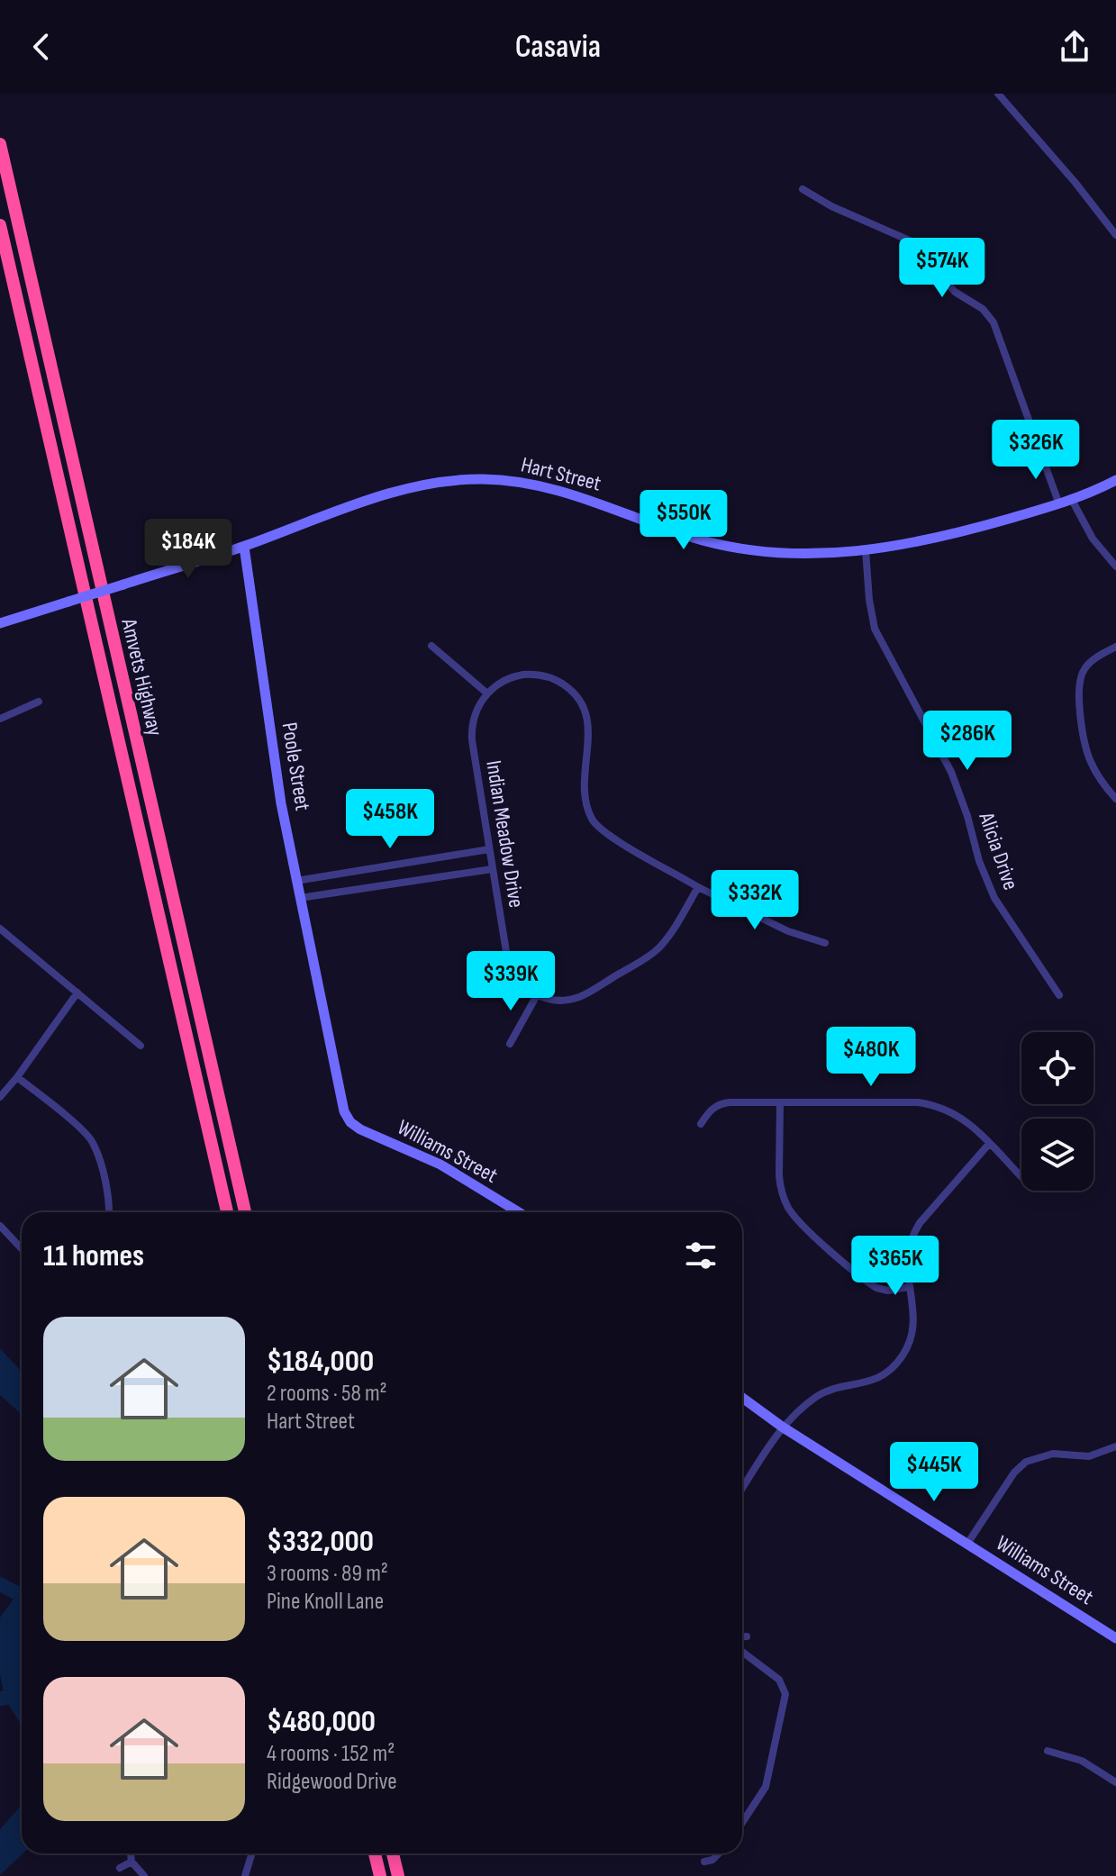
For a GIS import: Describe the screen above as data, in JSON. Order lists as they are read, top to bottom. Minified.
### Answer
{"streets":{"highway":["Amvets Highway"],"street":["Hart Street","Poole Street","Indian Meadow Drive","Alicia Drive","Williams Street"]},"crossings":[["Hart Street","Poole Street"],["Hart Street","Alicia Drive"],["Poole Street","Williams Street"]],"page":{"header":"Casavia","price":["$574K","$326K","$550K","$184K","$286K","$458K","$332K","$339K","$480K","$365K","$445K"],"heading":"11 homes","list":[{"name":"$184,000","note":"2 rooms · 58 m² · Hart Street"},{"name":"$332,000","note":"3 rooms · 89 m² · Pine Knoll Lane"},{"name":"$480,000","note":"4 rooms · 152 m² · Ridgewood Drive"}]}}
